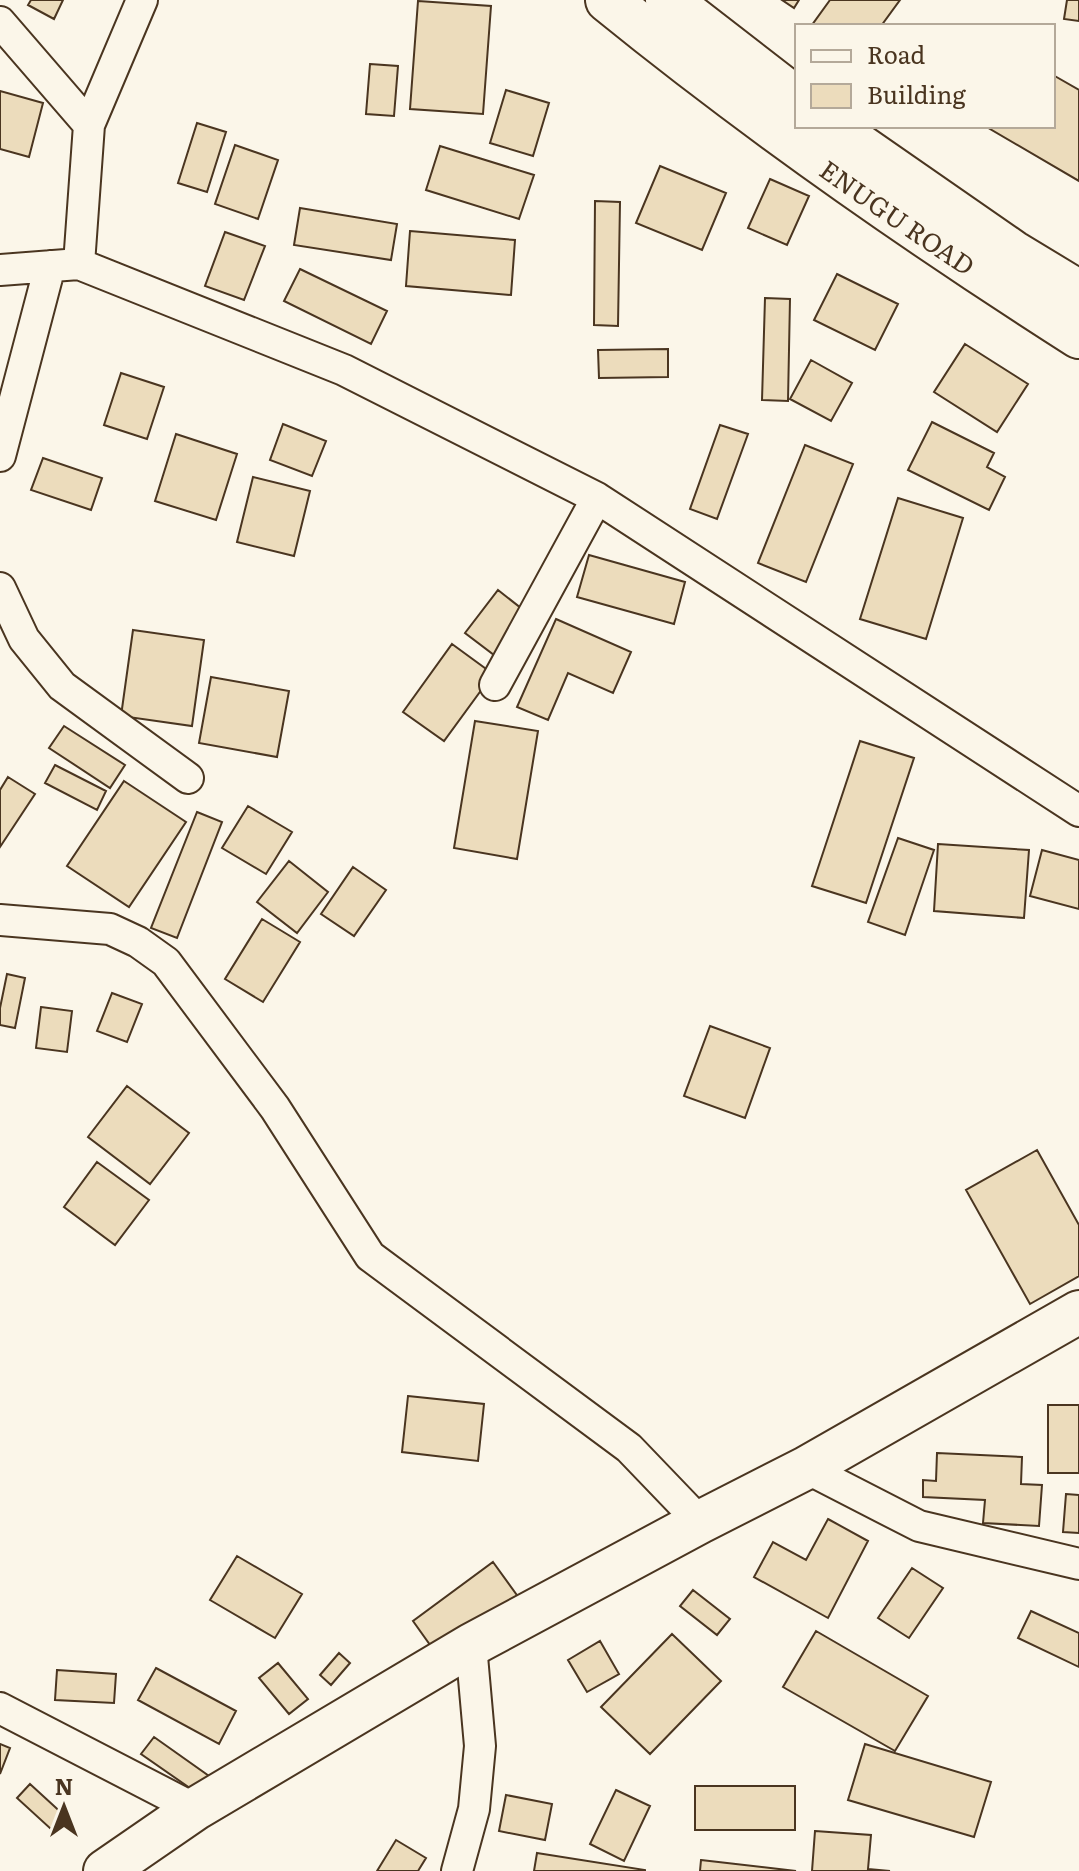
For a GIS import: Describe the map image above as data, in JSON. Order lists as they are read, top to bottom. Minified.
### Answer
{"streets":{"main road":["ENUGU ROAD"]},"legend":["Road","Building"],"north":"top"}
